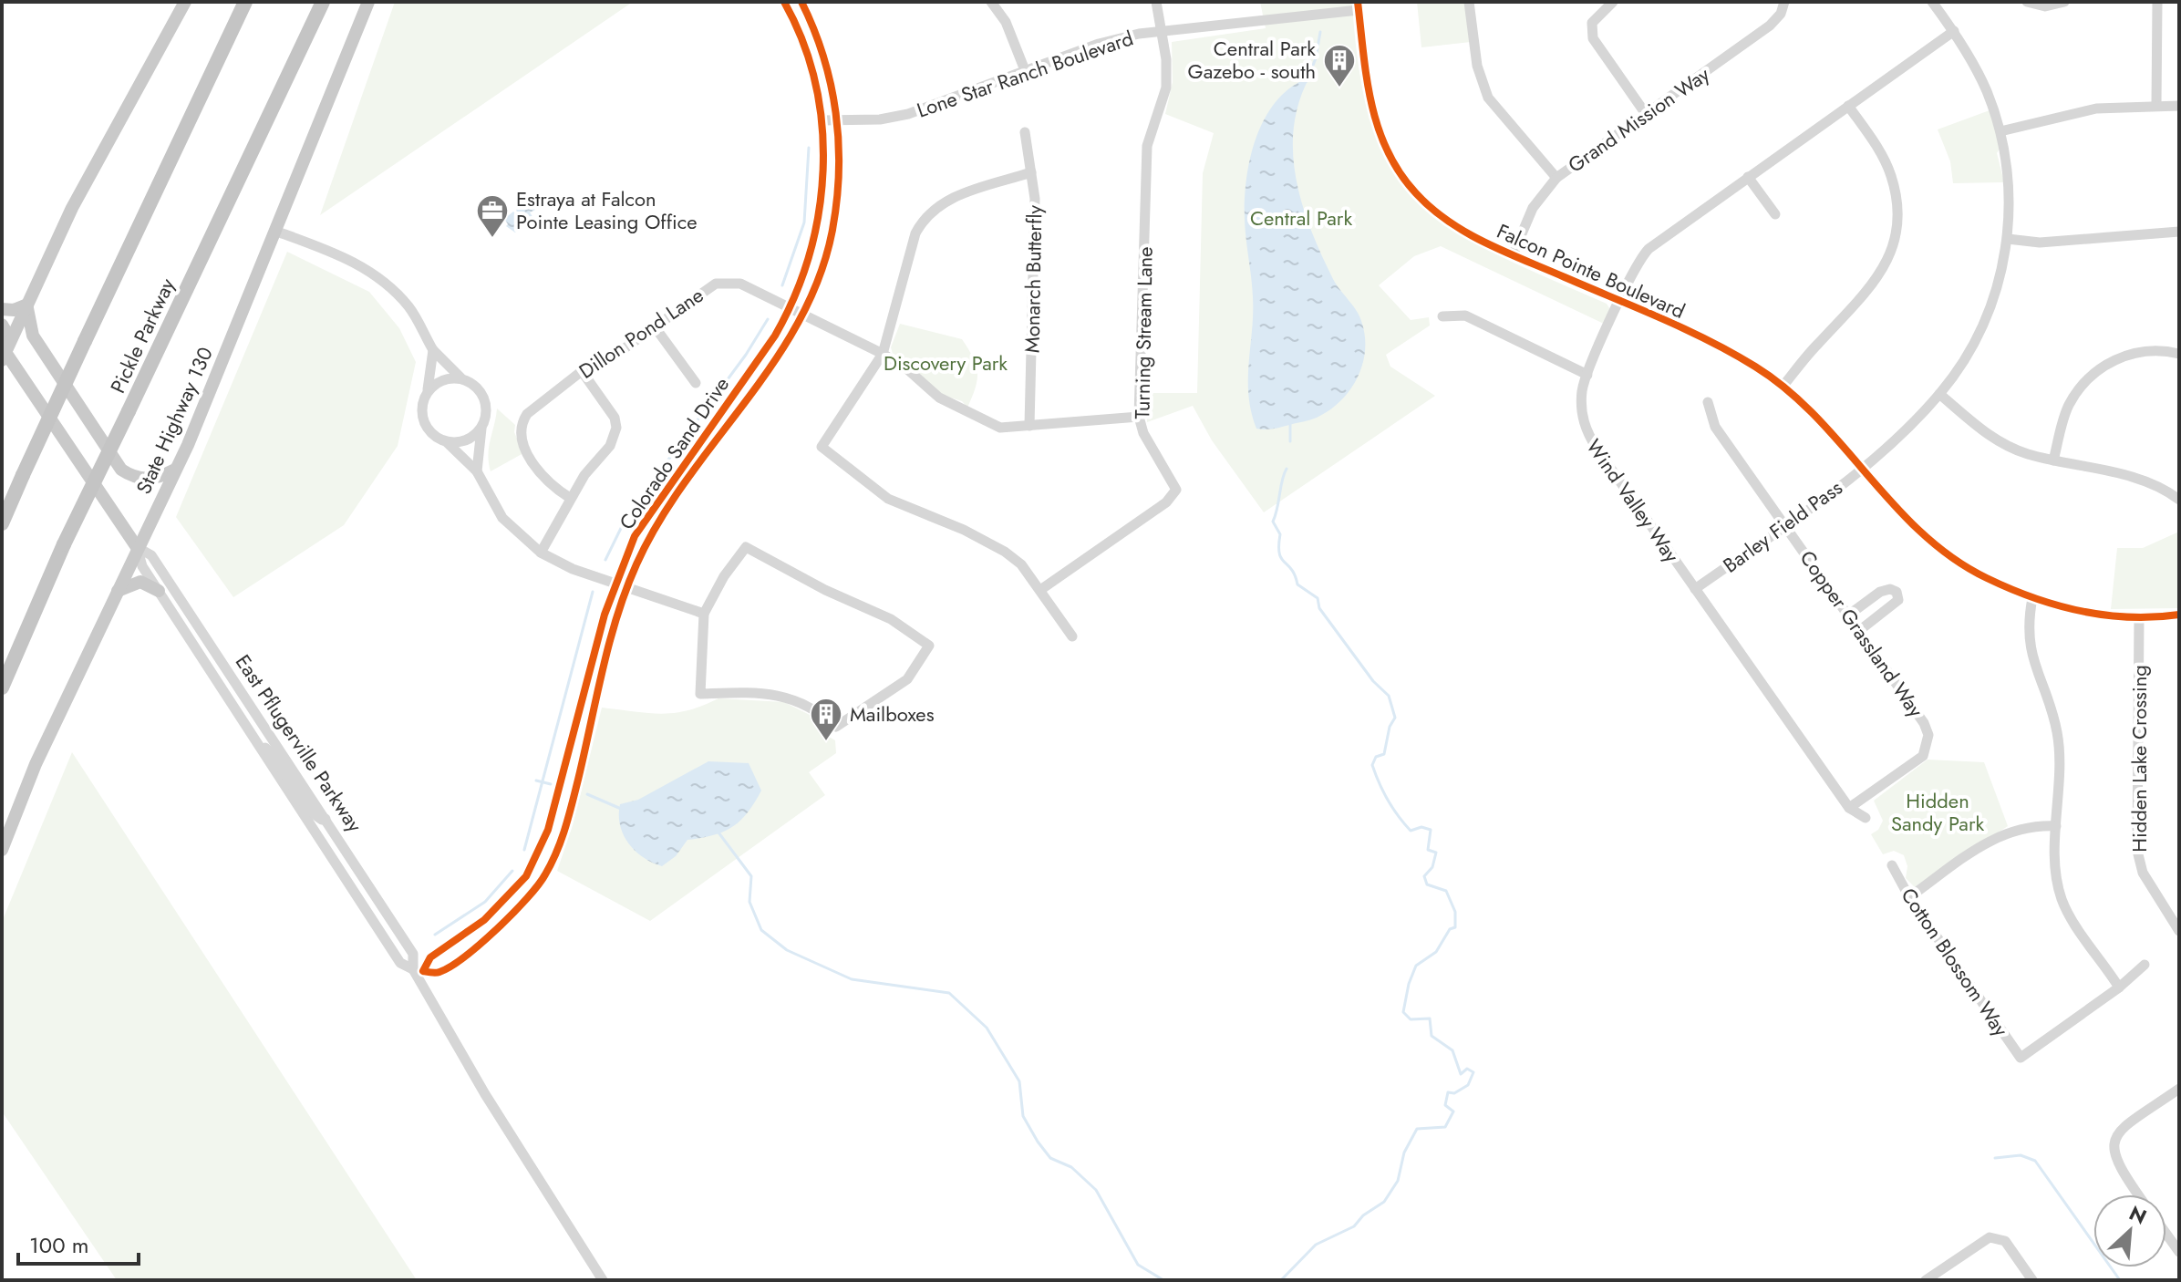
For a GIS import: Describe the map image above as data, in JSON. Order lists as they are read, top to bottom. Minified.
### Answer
{"streets":{"highway":["Pickle Parkway"],"main road":["State Highway 130","East Pflugerville Parkway"],"street":["Lone Star Ranch Boulevard","Grand Mission Way","Falcon Pointe Boulevard","Monarch Butterfly","Dillon Pond Lane","Turning Stream Lane","Colorado Sand Drive","Wind Valley Way","Barley Field Pass","Copper Grassland Way","Hidden Lake Crossing","Cotton Blossom Way"]},"crossings":[["Lone Star Ranch Boulevard","Falcon Pointe Boulevard"],["Lone Star Ranch Boulevard","Turning Stream Lane"],["Lone Star Ranch Boulevard","Colorado Sand Drive"],["Grand Mission Way","Falcon Pointe Boulevard"],["Falcon Pointe Boulevard","Wind Valley Way"],["Falcon Pointe Boulevard","Barley Field Pass"],["Falcon Pointe Boulevard","Hidden Lake Crossing"],["Monarch Butterfly","Dillon Pond Lane"],["Dillon Pond Lane","Turning Stream Lane"],["Dillon Pond Lane","Colorado Sand Drive"],["State Highway 130","East Pflugerville Parkway"],["Colorado Sand Drive","East Pflugerville Parkway"],["Wind Valley Way","Barley Field Pass"],["Wind Valley Way","Copper Grassland Way"],["Barley Field Pass","Copper Grassland Way"]],"parks":["Central Park","Discovery Park","Hidden Sandy Park"],"places":{"building":["Central Park Gazebo - south","Mailboxes"],"office":["Estraya at Falcon Pointe Leasing Office"]},"scale_bar":"100 m","north":"top right"}
